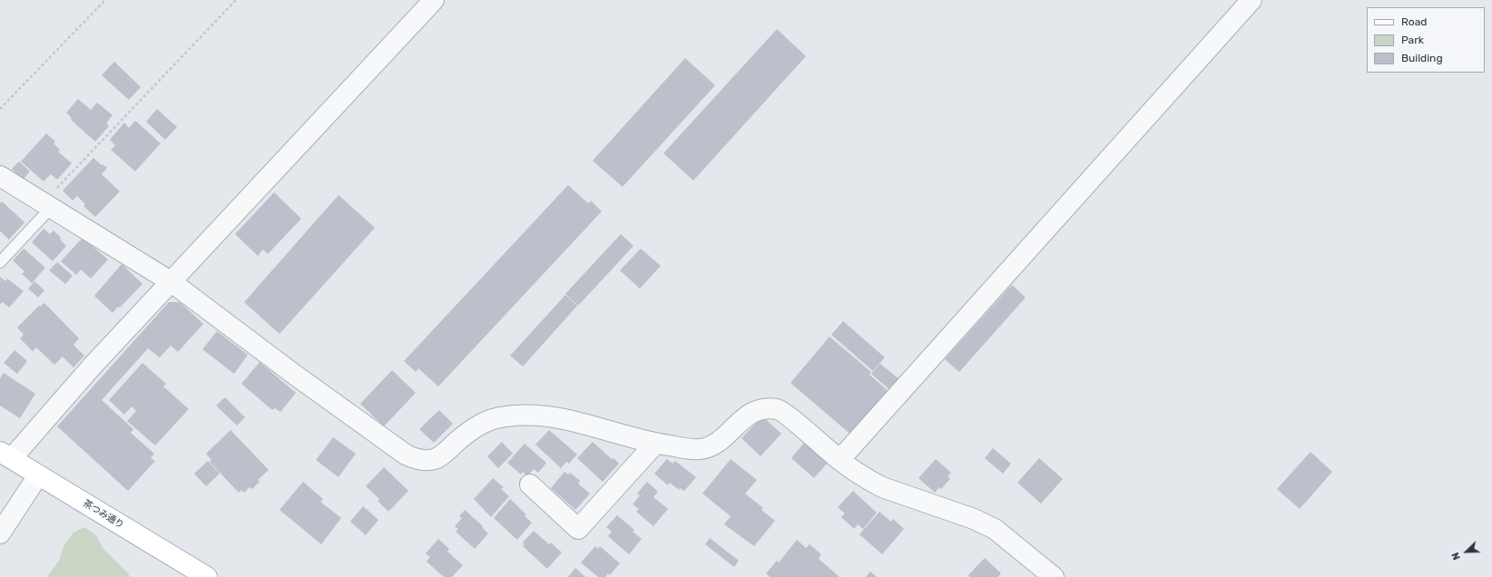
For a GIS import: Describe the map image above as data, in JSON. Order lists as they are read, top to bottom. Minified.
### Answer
{"streets":{"main road":["茶つみ通り"]},"legend":["Road","Park","Building"],"north":"bottom left"}
